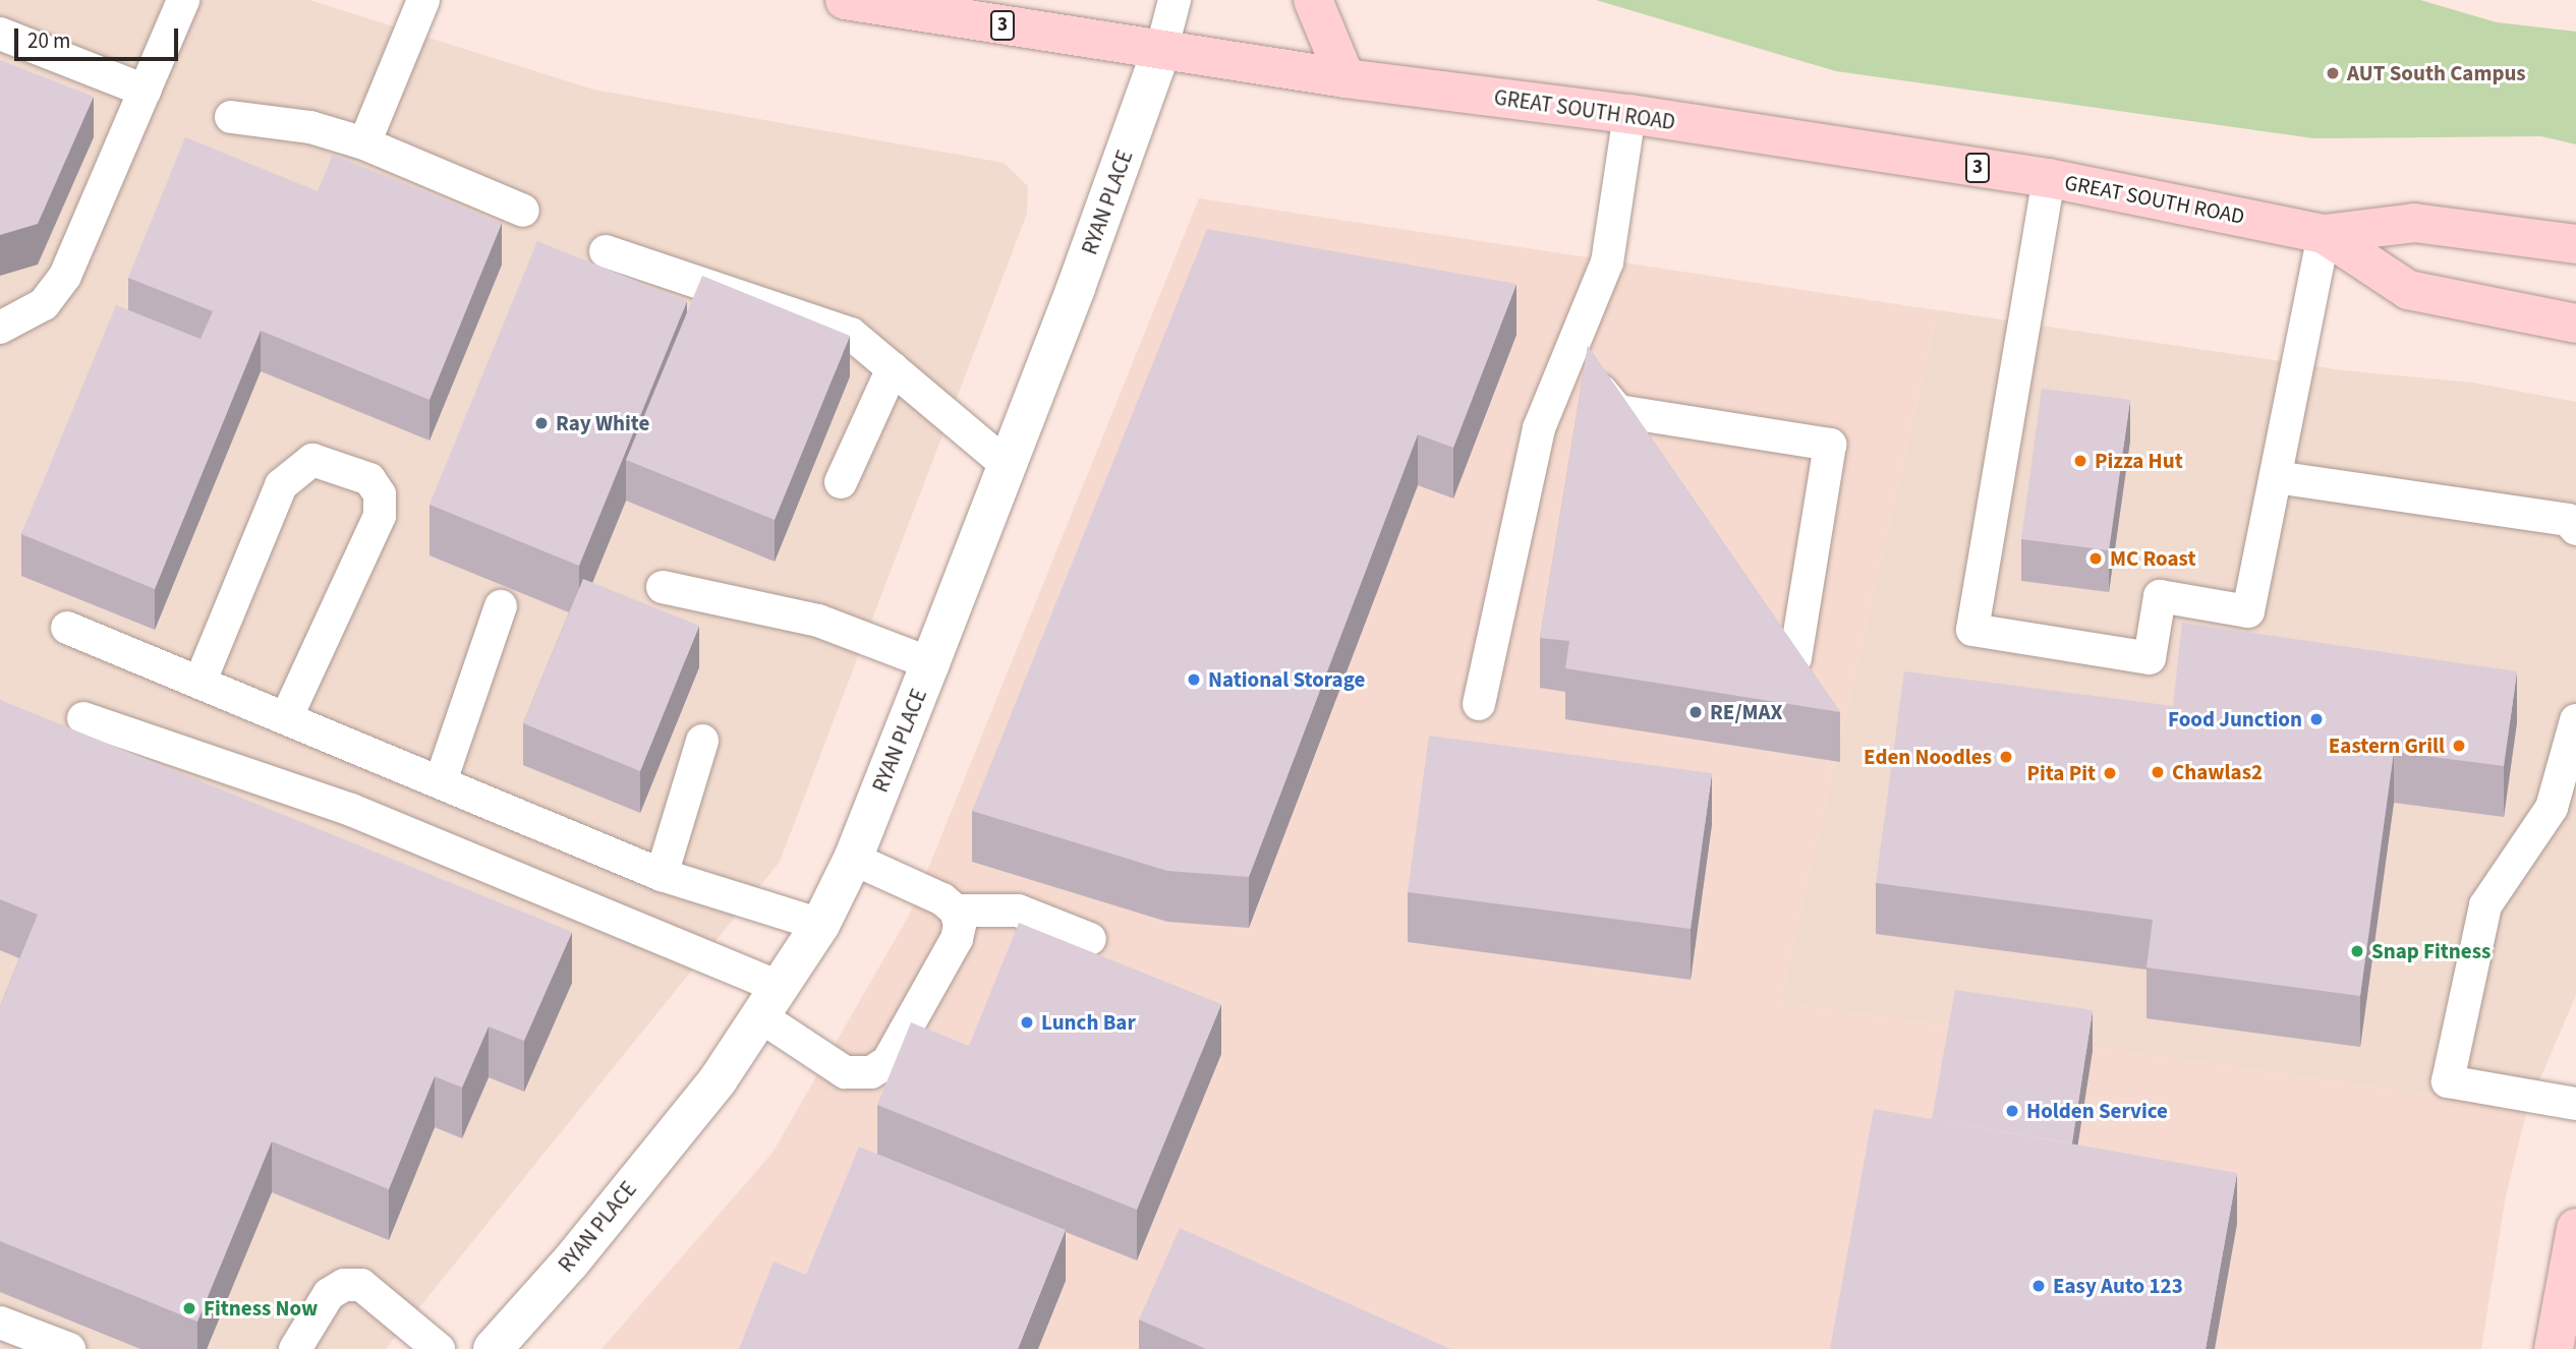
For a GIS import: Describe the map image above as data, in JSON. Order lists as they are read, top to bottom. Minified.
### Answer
{"streets":{"main road":["3","GREAT SOUTH ROAD"],"street":["RYAN PLACE"]},"crossings":[["GREAT SOUTH ROAD","RYAN PLACE"]],"places":["AUT South Campus","Ray White","Pizza Hut","MC Roast","National Storage","RE/MAX","Food Junction","Eastern Grill","Eden Noodles","Chawlas2","Pita Pit","Snap Fitness","Lunch Bar","Holden Service","Easy Auto 123","Fitness Now"],"scale_bar":"20 m"}
